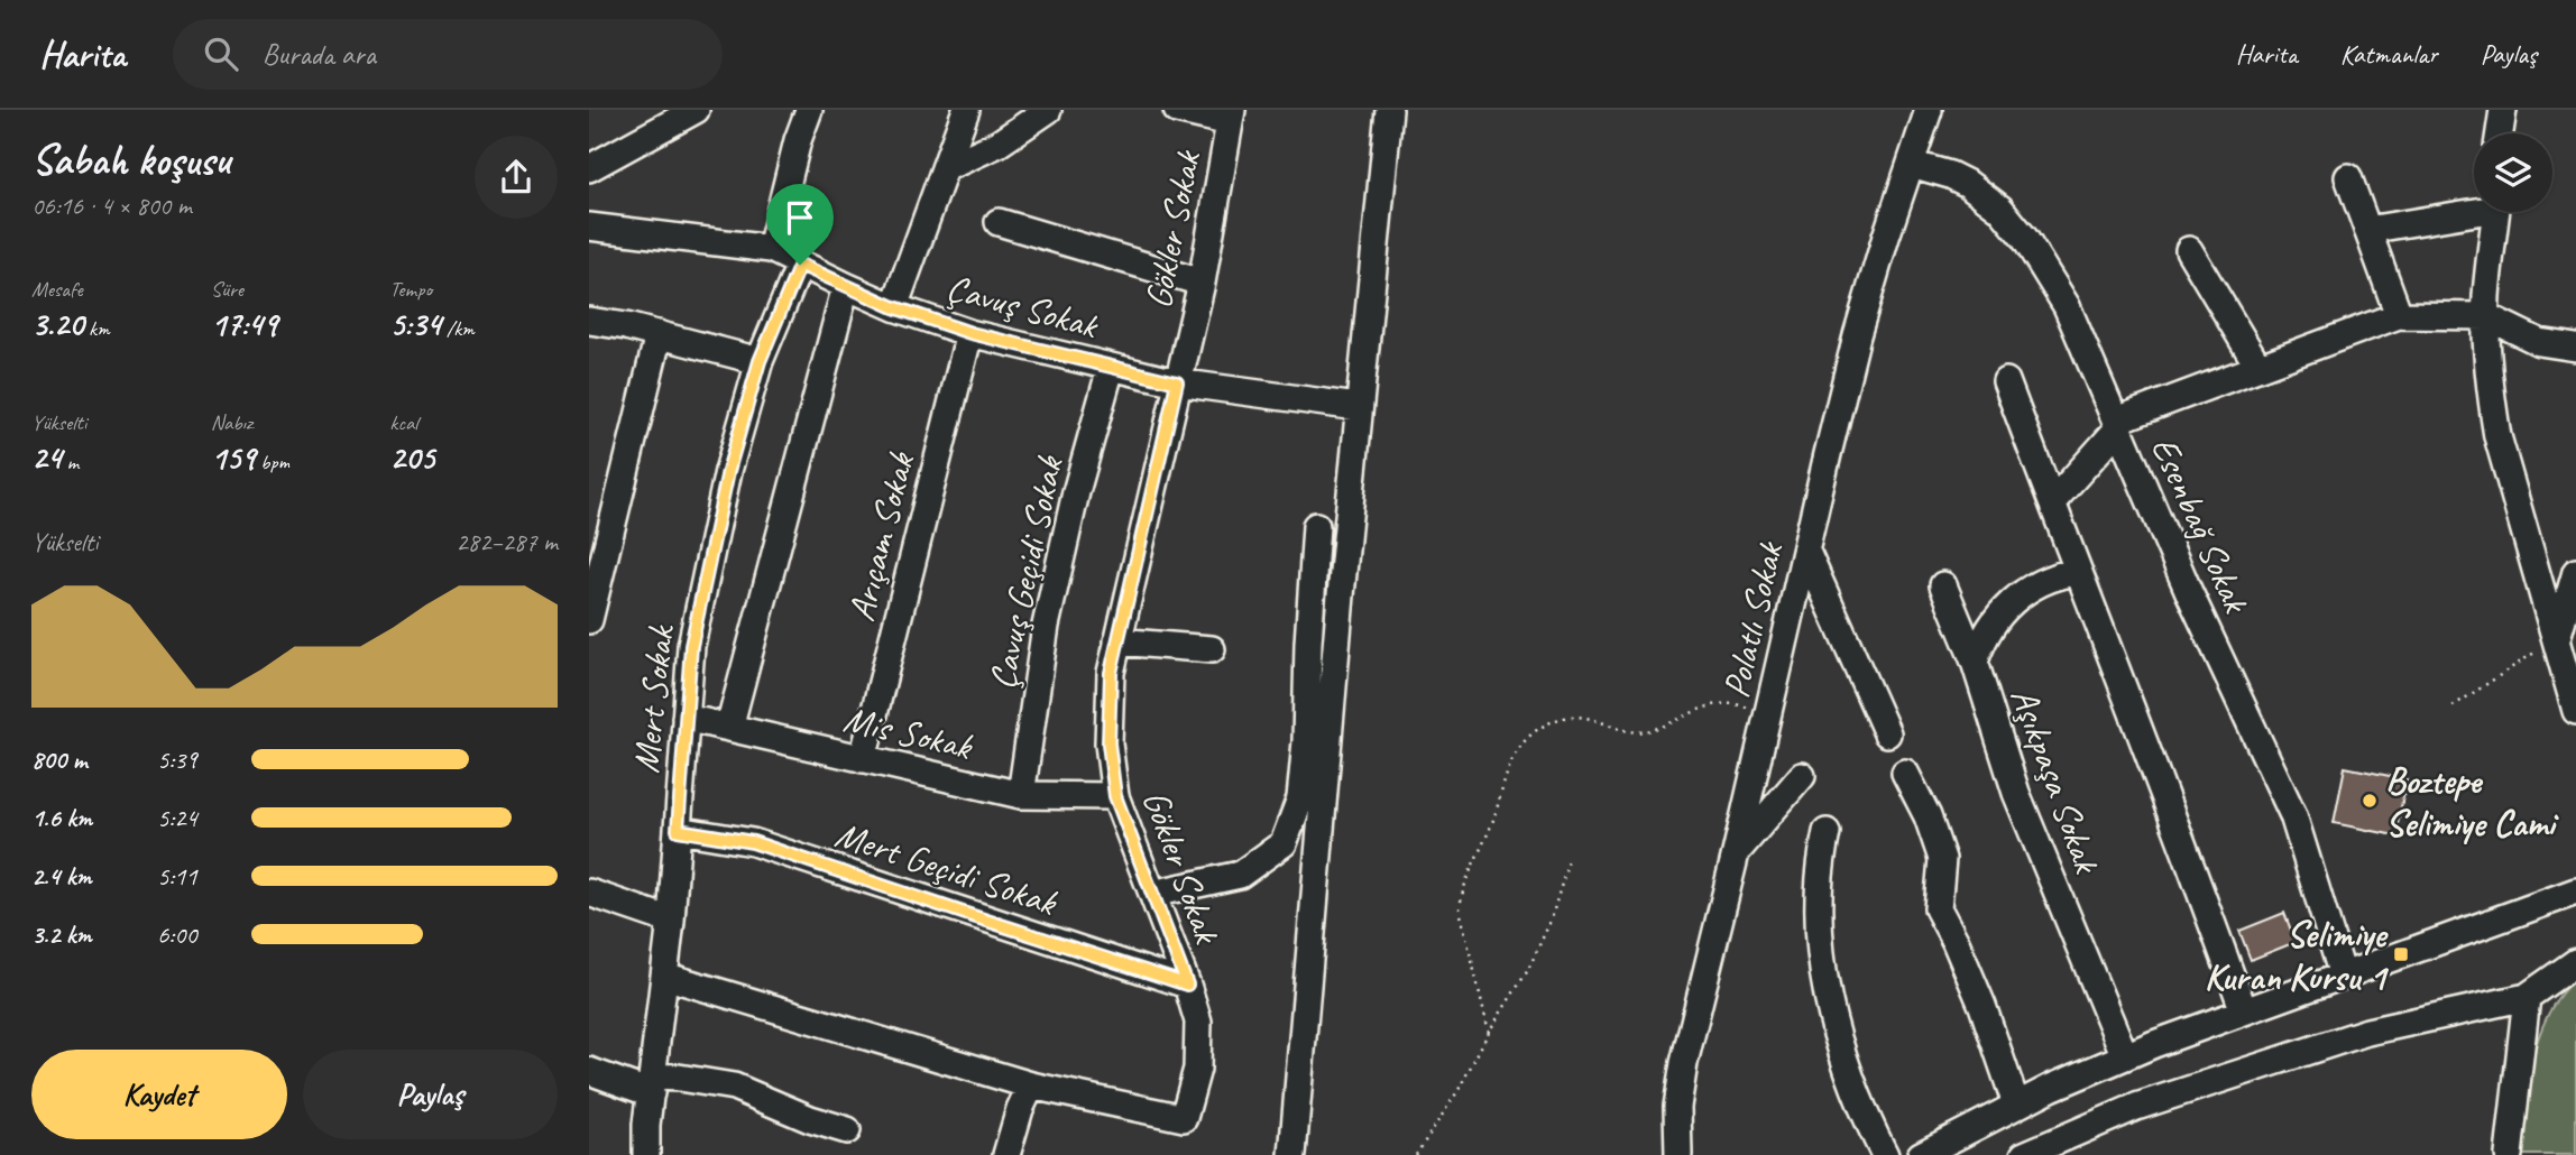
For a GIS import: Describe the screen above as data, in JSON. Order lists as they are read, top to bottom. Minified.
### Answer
{"streets":{"street":["Gökler Sokak","Çavuş Sokak","Esenbağ Sokak","Arıçam Sokak","Çavuş Geçidi Sokak","Polatlı Sokak","Mert Sokak","Mis Sokak","Aşıkpaşa Sokak","Mert Geçidi Sokak"]},"crossings":[["Gökler Sokak","Çavuş Sokak"],["Gökler Sokak","Mert Sokak"],["Gökler Sokak","Mis Sokak"],["Gökler Sokak","Mert Geçidi Sokak"],["Çavuş Sokak","Arıçam Sokak"],["Çavuş Sokak","Çavuş Geçidi Sokak"],["Çavuş Sokak","Mert Sokak"],["Esenbağ Sokak","Polatlı Sokak"],["Arıçam Sokak","Mis Sokak"],["Çavuş Geçidi Sokak","Mis Sokak"],["Mert Sokak","Mis Sokak"],["Mert Sokak","Mert Geçidi Sokak"]],"places":{"other":["Boztepe Selimiye Cami"],"transit":["Selimiye Kuran Kursu 1"]},"page":{"header":"Harita","search":"Burada ara","nav":["Harita","Katmanlar","Paylaş"],"heading":["Sabah koşusu","06:16 · 4 × 800 m"],"stats":[["Mesafe","3.20 km"],["Süre","17:49"],["Tempo","5:34 /km"],["Yükselti","24 m"],["Nabız","159 bpm"],["kcal","205"]],"chart":["Yükselti","282–287 m"],"list":[{"name":"800 m","note":"5:39"},{"name":"1.6 km","note":"5:24"},{"name":"2.4 km","note":"5:11"},{"name":"3.2 km","note":"6:00"}],"buttons":["Kaydet","Paylaş"]}}
